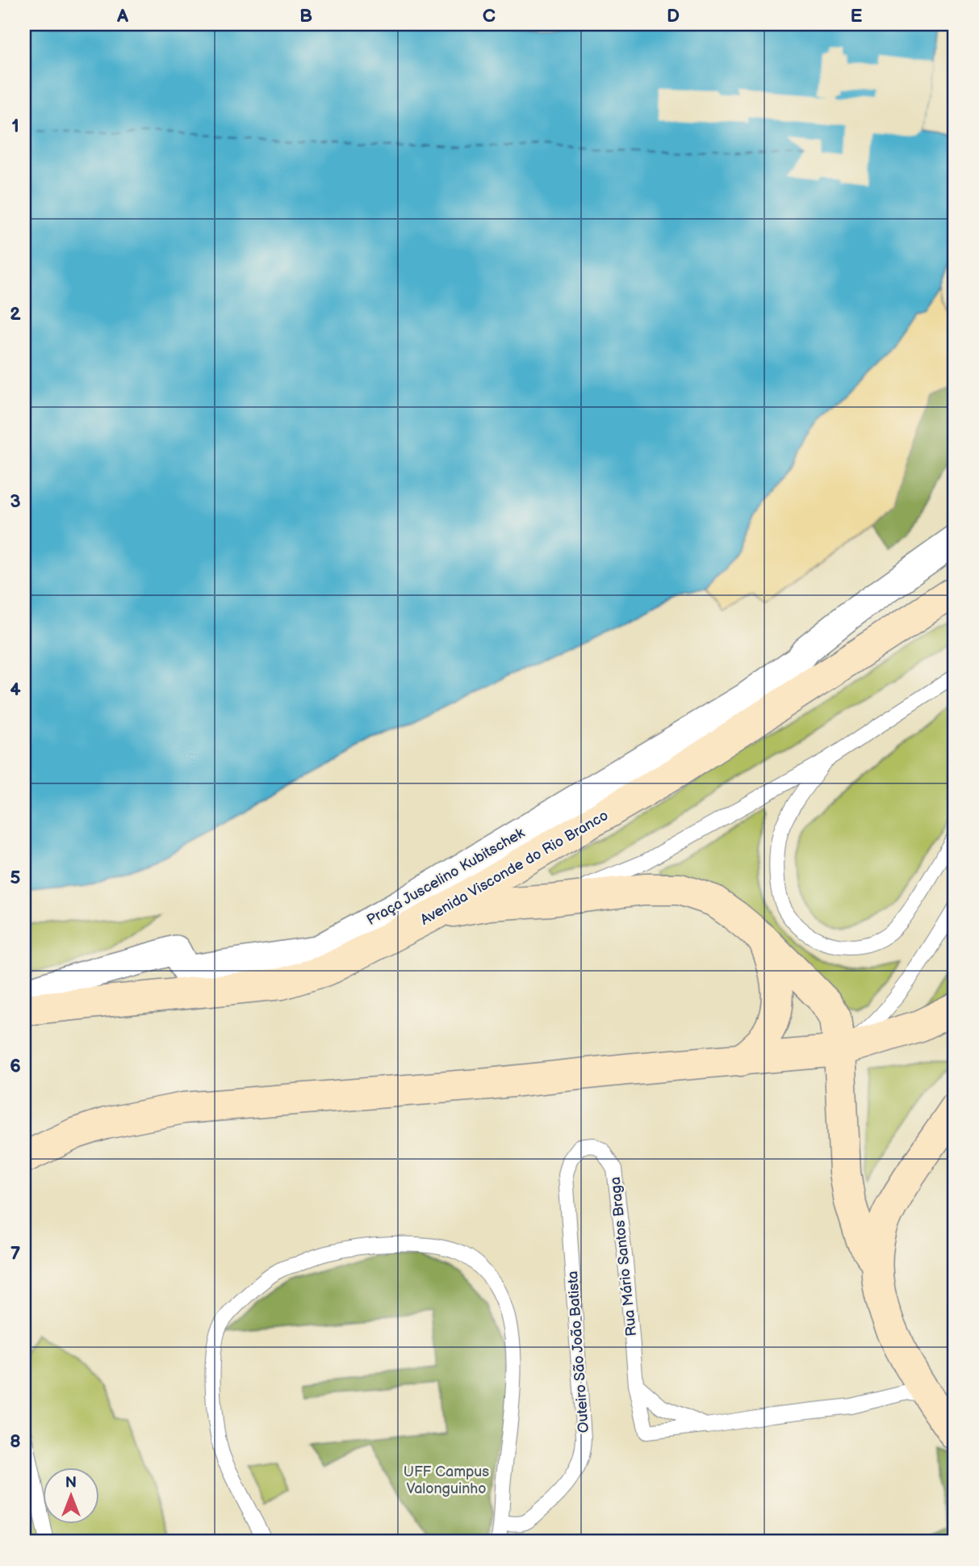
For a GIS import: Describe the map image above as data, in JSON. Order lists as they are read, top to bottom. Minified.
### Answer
{"streets":{"street":["Avenida Visconde do Rio Branco","Praça Juscelino Kubitschek"],"lane":["Rua Mário Santos Braga","Outeiro São João Batista"]},"crossings":[["Rua Mário Santos Braga","Outeiro São João Batista"]],"parks":["UFF Campus Valonguinho"],"north":"top","grid":{"columns":["A","B","C","D","E"],"rows":["1","2","3","4","5","6","7","8"]}}
